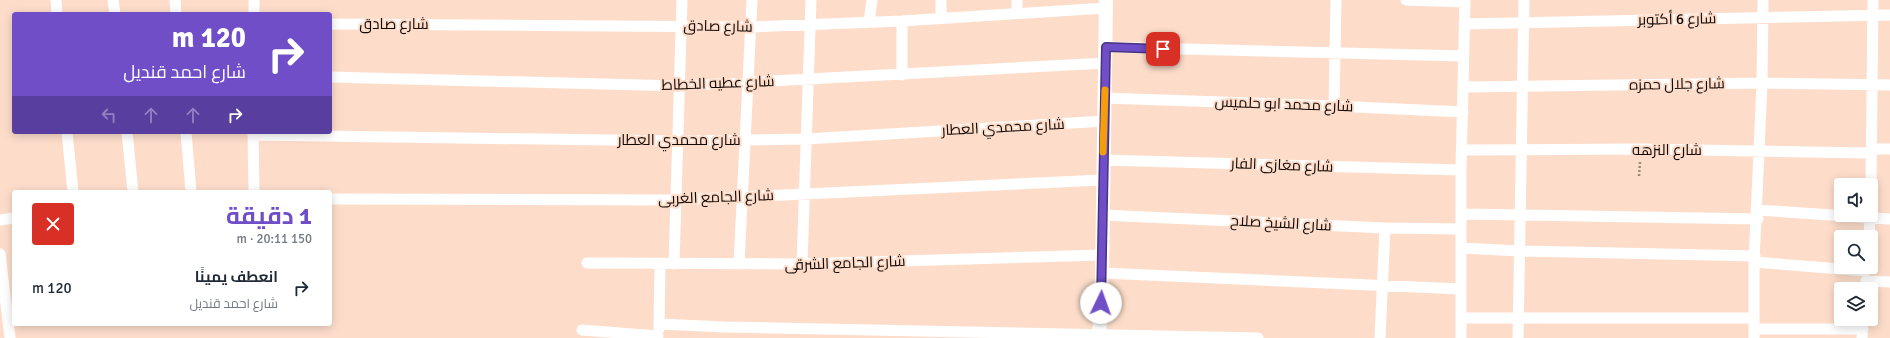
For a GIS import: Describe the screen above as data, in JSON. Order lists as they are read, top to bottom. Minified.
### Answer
{"streets":{"street":["شارع 6 أكتوبر","شارع صادق","شارع عطيه الخطاط","شارع جلال حمزه","شارع محمد ابو حلميس","شارع محمدي العطار","شارع النزهه","شارع مغازى الفار","شارع الجامع الغربى","شارع الشيخ صلاح","شارع الجامع الشرقى"]},"page":{"turn":["120 m","شارع احمد قنديل"],"heading":["1 دقيقة","150 m · 20:11"],"list":[{"name":"انعطف يمينًا","note":"شارع احمد قنديل","value":"120 m"}]}}
